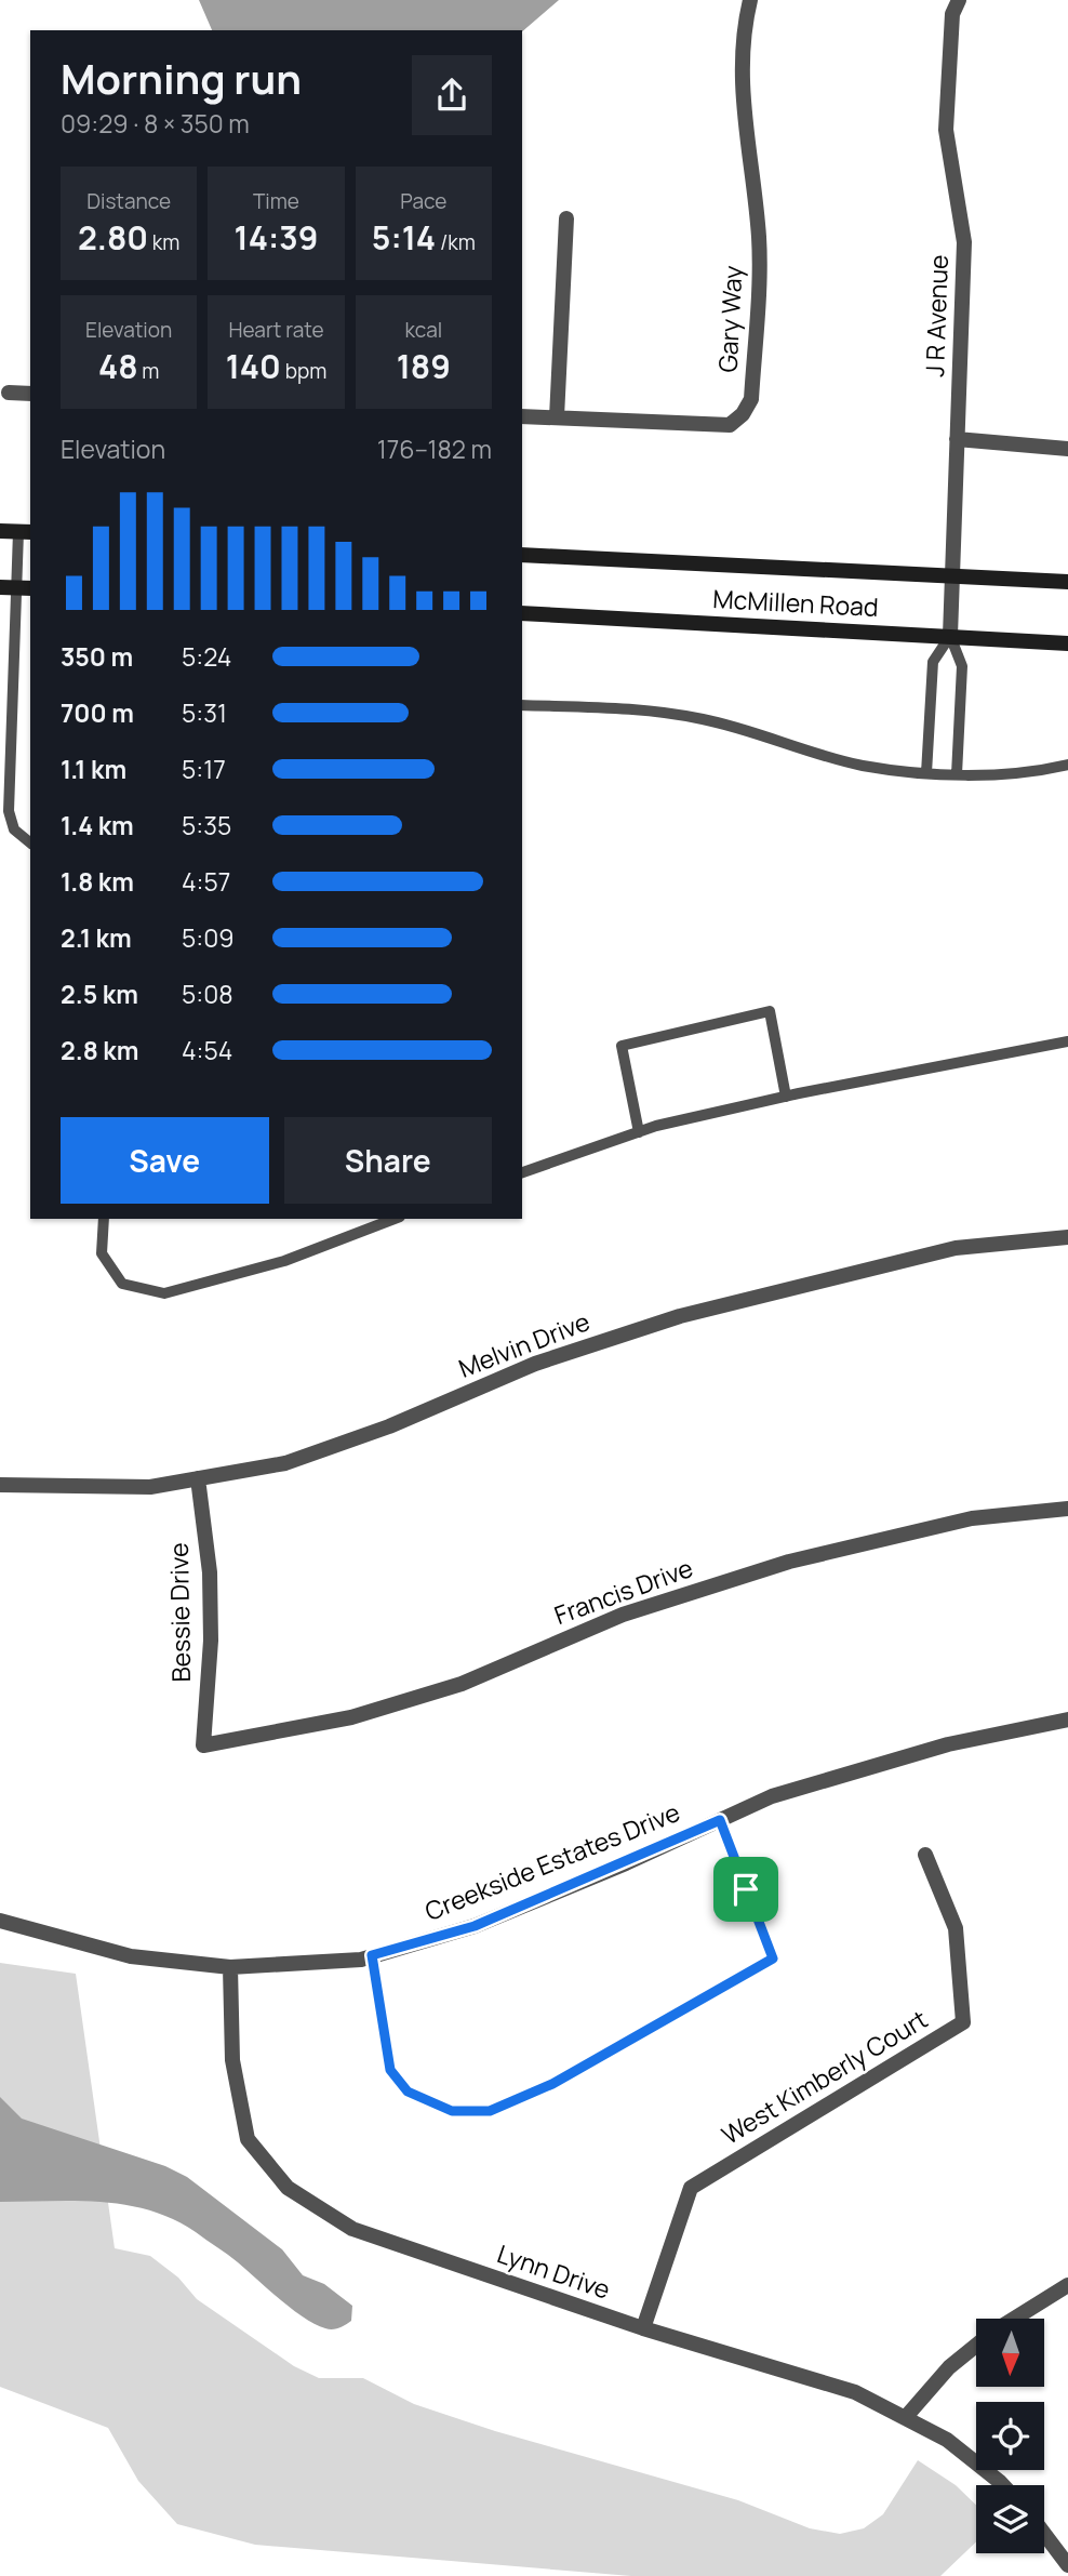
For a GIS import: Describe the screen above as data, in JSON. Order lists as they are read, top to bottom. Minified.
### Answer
{"streets":{"main road":["McMillen Road"],"street":["J R Avenue","Gary Way","Melvin Drive","Francis Drive","Bessie Drive","Creekside Estates Drive","West Kimberly Court","Lynn Drive"]},"crossings":[["J R Avenue","McMillen Road"],["Melvin Drive","Bessie Drive"],["Francis Drive","Bessie Drive"],["Creekside Estates Drive","Lynn Drive"],["West Kimberly Court","Lynn Drive"]],"north":"bottom","page":{"heading":["Morning run","09:29 · 8 × 350 m"],"stats":[["Distance","2.80 km"],["Time","14:39"],["Pace","5:14 /km"],["Elevation","48 m"],["Heart rate","140 bpm"],["kcal","189"]],"chart":["Elevation","176–182 m"],"list":[{"name":"350 m","note":"5:24"},{"name":"700 m","note":"5:31"},{"name":"1.1 km","note":"5:17"},{"name":"1.4 km","note":"5:35"},{"name":"1.8 km","note":"4:57"},{"name":"2.1 km","note":"5:09"},{"name":"2.5 km","note":"5:08"},{"name":"2.8 km","note":"4:54"}],"buttons":["Save","Share"]}}
